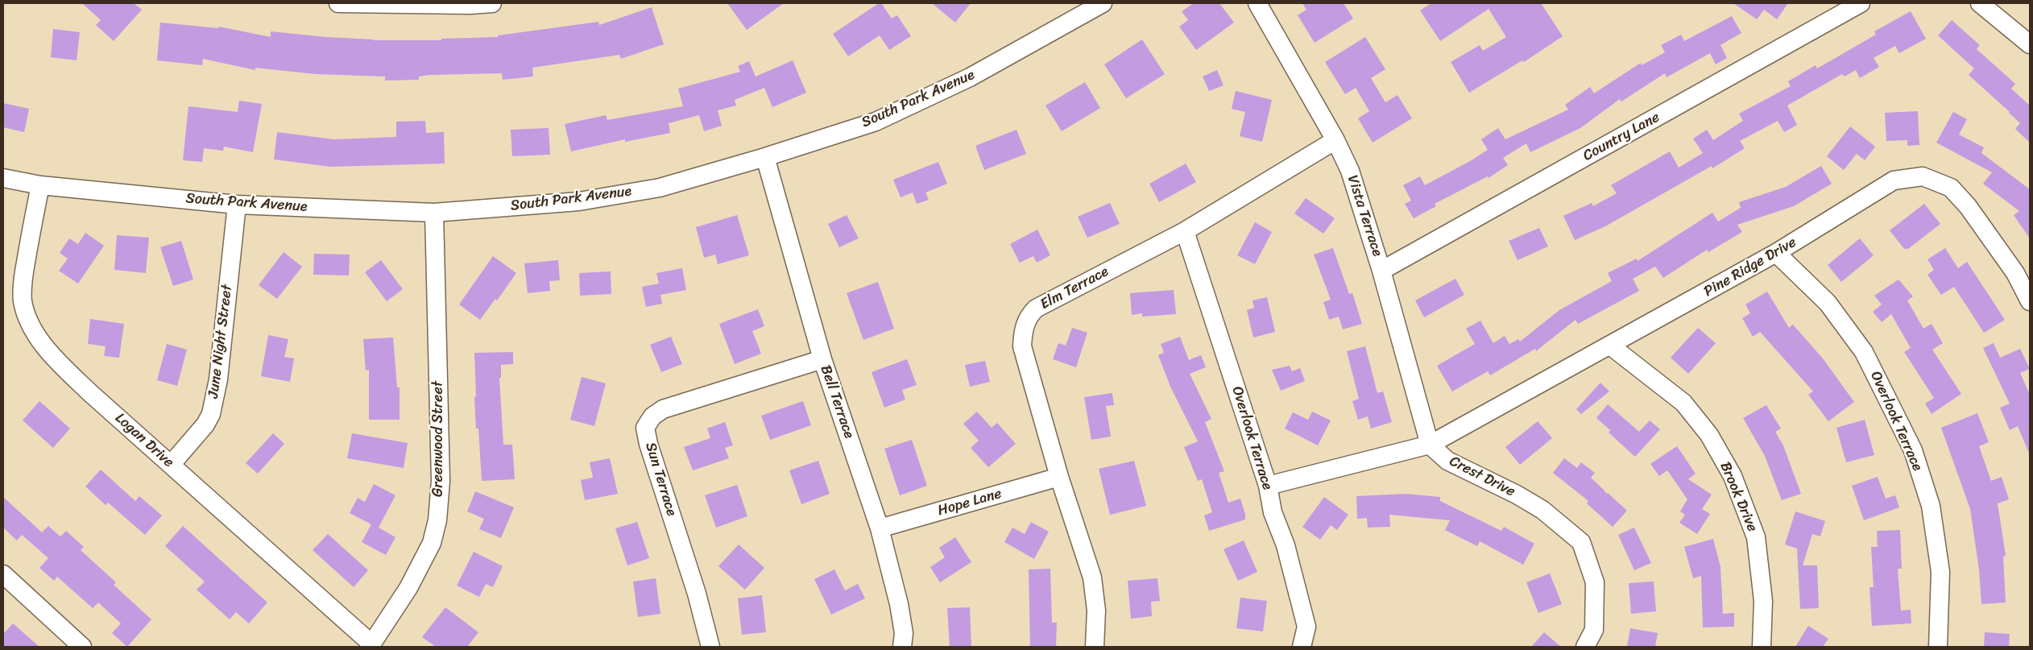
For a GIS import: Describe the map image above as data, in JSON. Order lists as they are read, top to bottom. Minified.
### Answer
{"streets":{"street":["South Park Avenue","Country Lane","Vista Terrace","Pine Ridge Drive","Elm Terrace","June Night Street","Bell Terrace","Overlook Terrace","Greenwood Street","Logan Drive","Crest Drive","Sun Terrace","Brook Drive","Hope Lane"]},"crossings":[["South Park Avenue","June Night Street"],["South Park Avenue","Bell Terrace"],["South Park Avenue","Greenwood Street"],["South Park Avenue","Logan Drive"],["Country Lane","Vista Terrace"],["Vista Terrace","Pine Ridge Drive"],["Vista Terrace","Elm Terrace"],["Vista Terrace","Crest Drive"],["Pine Ridge Drive","Overlook Terrace"],["Pine Ridge Drive","Crest Drive"],["Pine Ridge Drive","Brook Drive"],["Elm Terrace","Overlook Terrace"],["Elm Terrace","Hope Lane"],["June Night Street","Logan Drive"],["Bell Terrace","Sun Terrace"],["Bell Terrace","Hope Lane"],["Greenwood Street","Logan Drive"]]}
